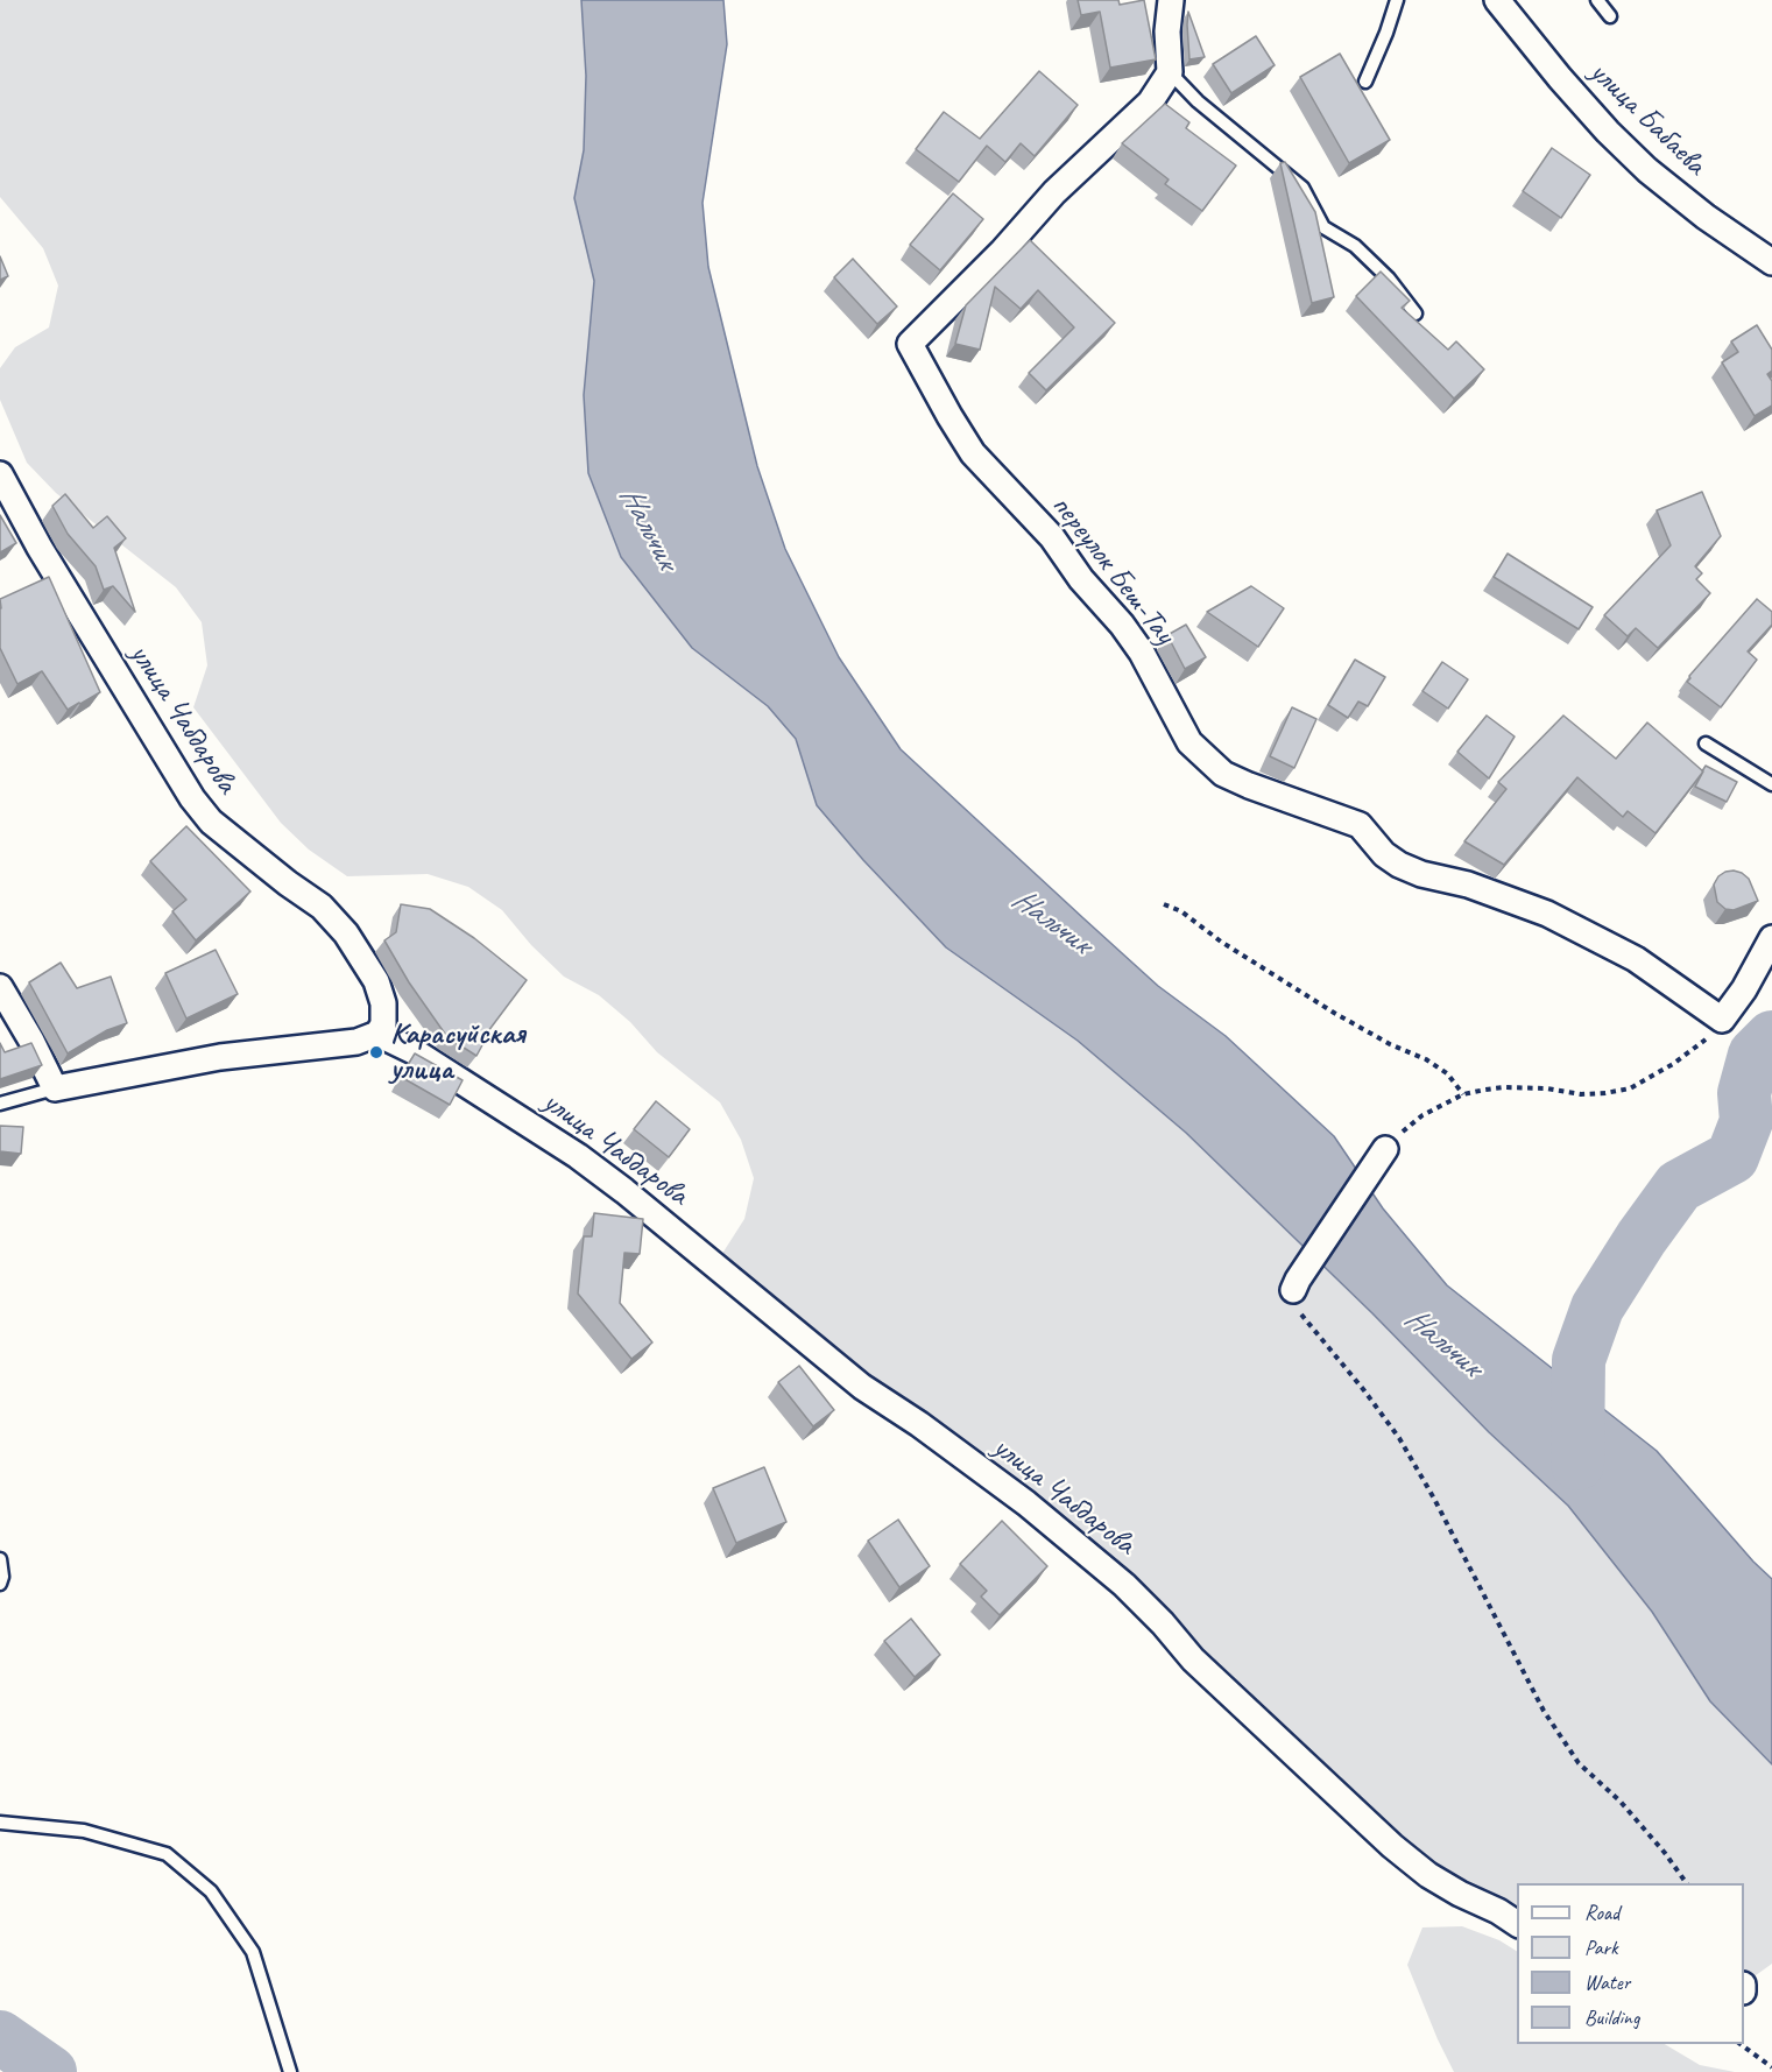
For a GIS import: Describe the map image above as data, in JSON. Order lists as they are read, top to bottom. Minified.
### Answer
{"streets":{"street":["улица Бабаева","переулок Беш-Тау","улица Чабдарова"]},"water":["Нальчик"],"places":["Карасуйская улица"],"legend":["Road","Park","Water","Building"]}
